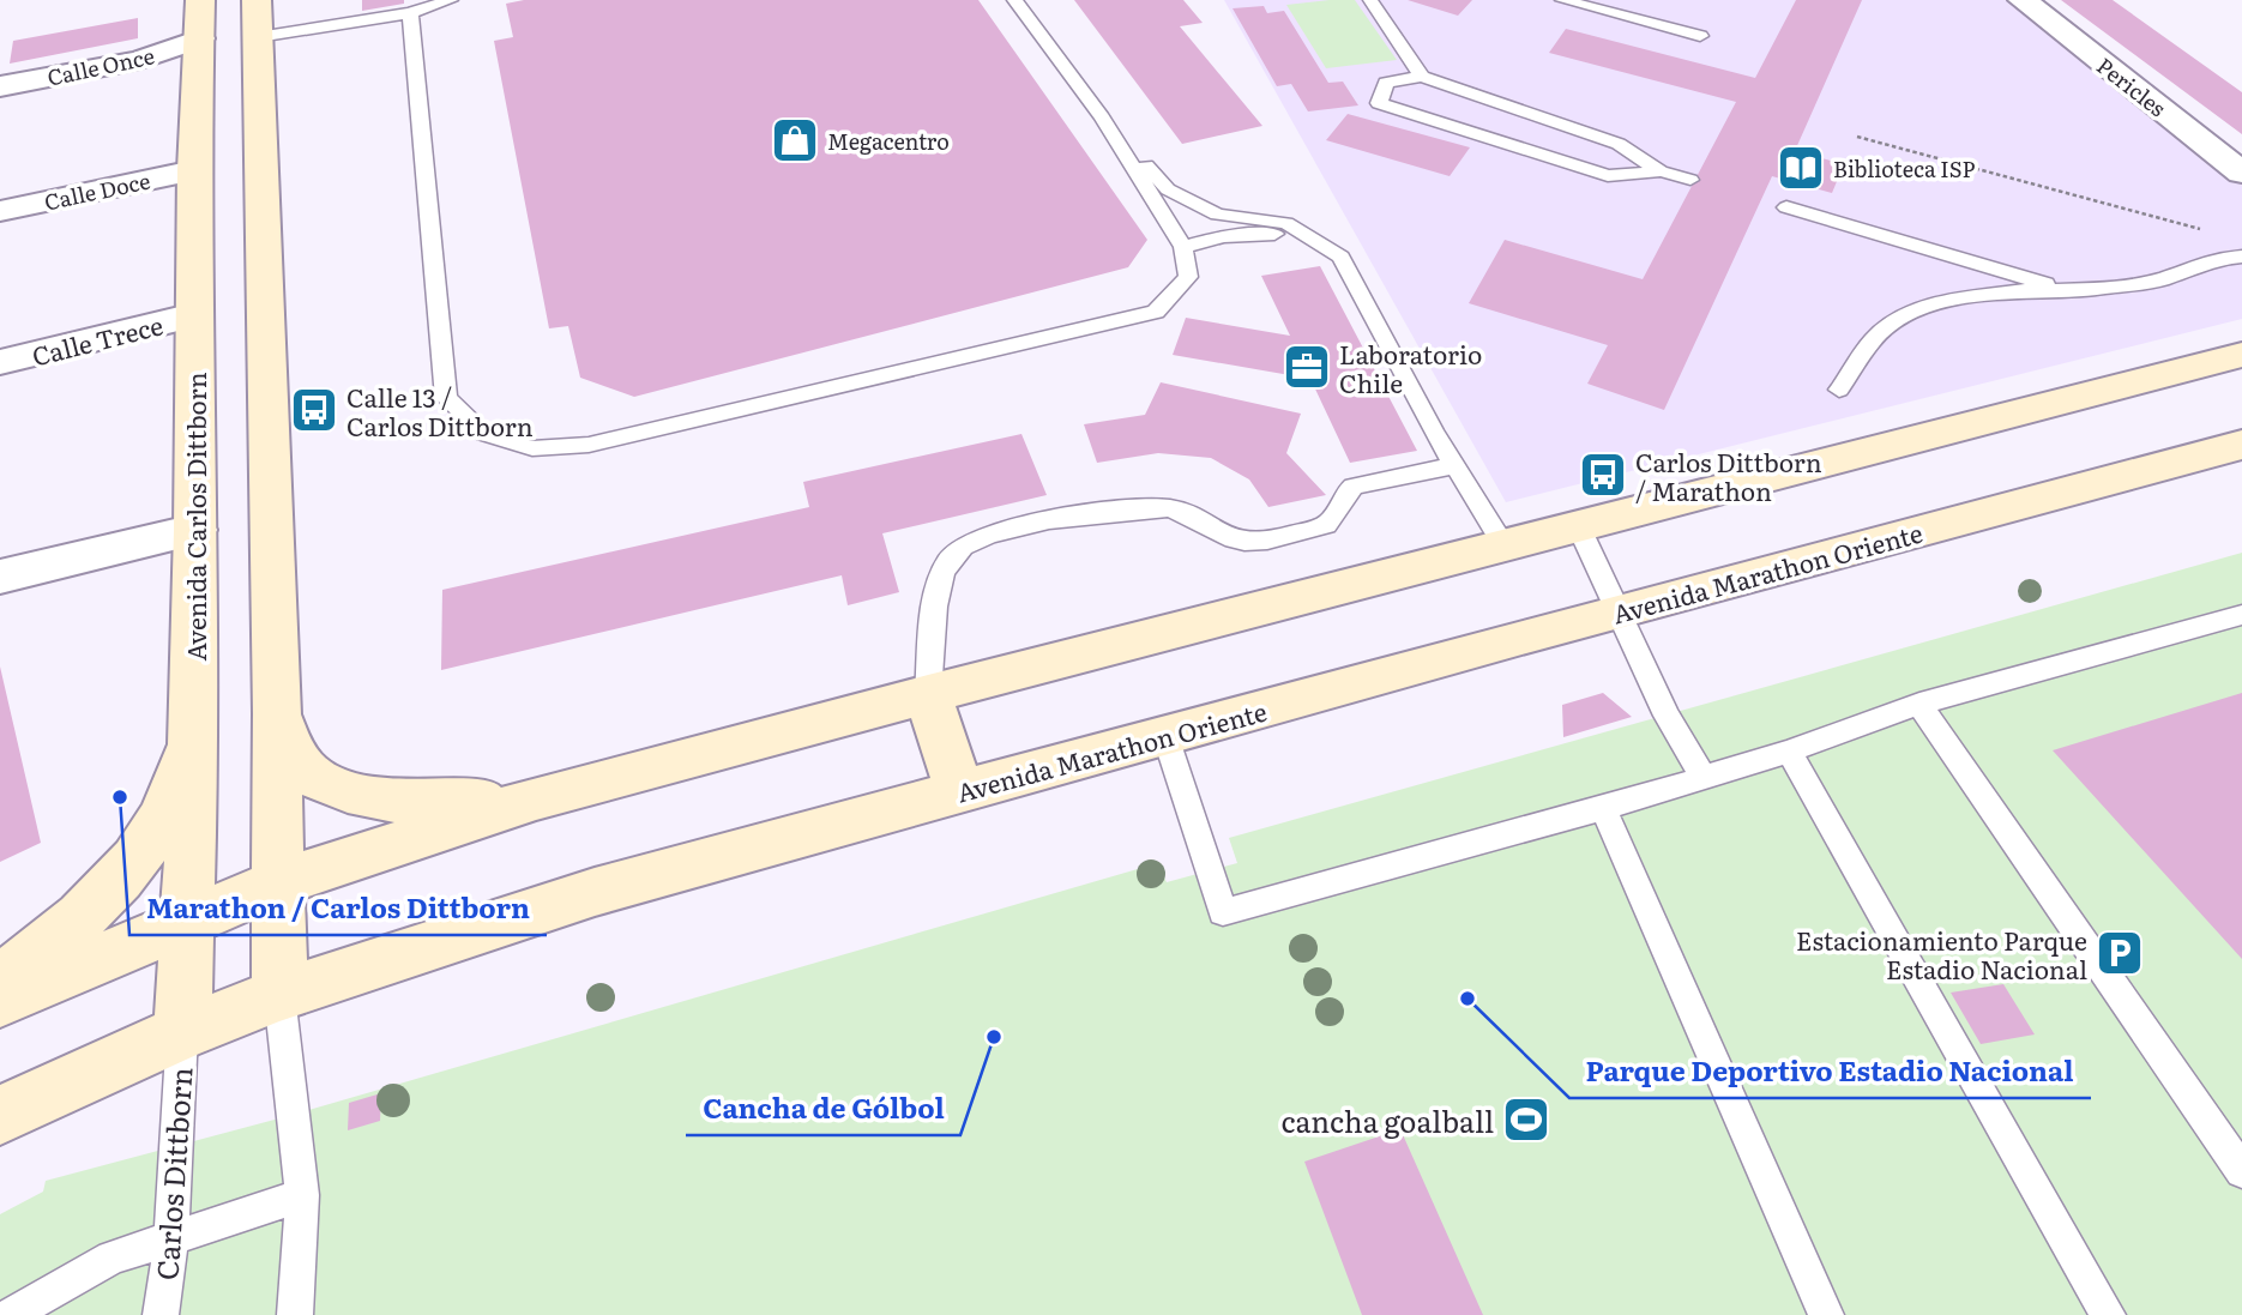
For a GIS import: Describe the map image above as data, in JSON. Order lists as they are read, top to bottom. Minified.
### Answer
{"streets":{"main road":["Avenida Carlos Dittborn","Avenida Marathon Oriente"],"street":["Calle Once","Pericles","Calle Doce","Calle Trece"],"lane":["Carlos Dittborn"]},"crossings":[["Calle Once","Avenida Carlos Dittborn"],["Calle Doce","Avenida Carlos Dittborn"],["Calle Trece","Avenida Carlos Dittborn"],["Avenida Carlos Dittborn","Avenida Marathon Oriente"],["Avenida Carlos Dittborn","Carlos Dittborn"],["Avenida Marathon Oriente","Carlos Dittborn"]],"places":{"shop":["Megacentro"],"library":["Biblioteca ISP"],"office":["Laboratorio Chile"],"bus stop":["Calle 13 / Carlos Dittborn","Carlos Dittborn / Marathon"],"other":["Marathon / Carlos Dittborn","Parque Deportivo Estadio Nacional","Cancha de Gólbol"],"parking":["Estacionamiento Parque Estadio Nacional"],"sports":["cancha goalball"]}}
